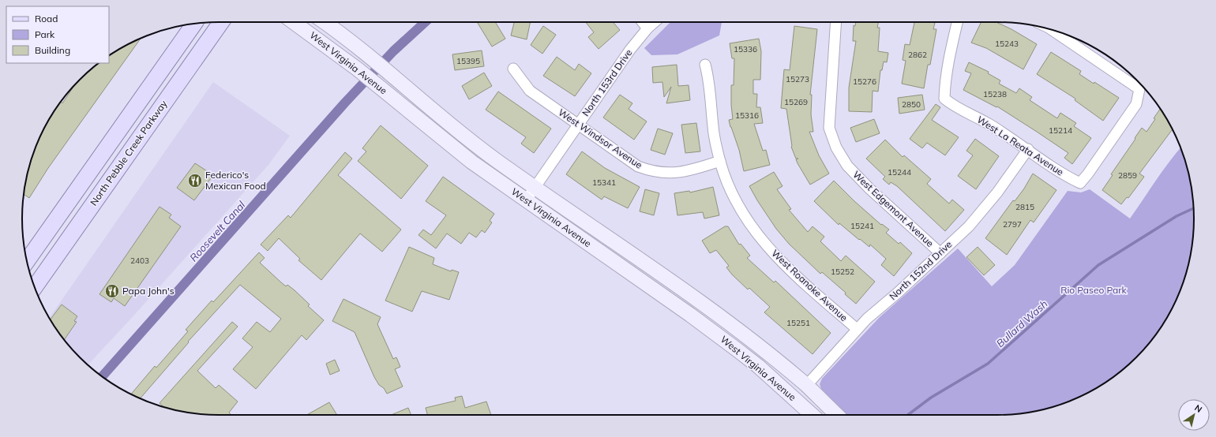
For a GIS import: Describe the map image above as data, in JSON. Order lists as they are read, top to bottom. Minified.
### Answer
{"streets":{"main road":["West Virginia Avenue","North Pebble Creek Parkway"],"street":["North 153rd Drive","West Windsor Avenue","West La Reata Avenue","West Edgemont Avenue","North 152nd Drive","West Roanoke Avenue"]},"crossings":[["West Virginia Avenue","North 153rd Drive"],["West Virginia Avenue","North 152nd Drive"],["North 153rd Drive","West Windsor Avenue"],["West Windsor Avenue","West Roanoke Avenue"],["West La Reata Avenue","North 152nd Drive"],["West Edgemont Avenue","North 152nd Drive"],["North 152nd Drive","West Roanoke Avenue"]],"water":["Roosevelt Canal","Bullard Wash"],"parks":["Rio Paseo Park"],"places":{"restaurant":["Federico's Mexican Food","Papa John's"]},"house_numbers":["15243","15336","2862","15395","15273","15276","15238","15269","2850","15316","15214","15244","2859","15341","2815","2797","15241","2403","15252","15251"],"legend":["Road","Park","Building"],"north":"top right"}
